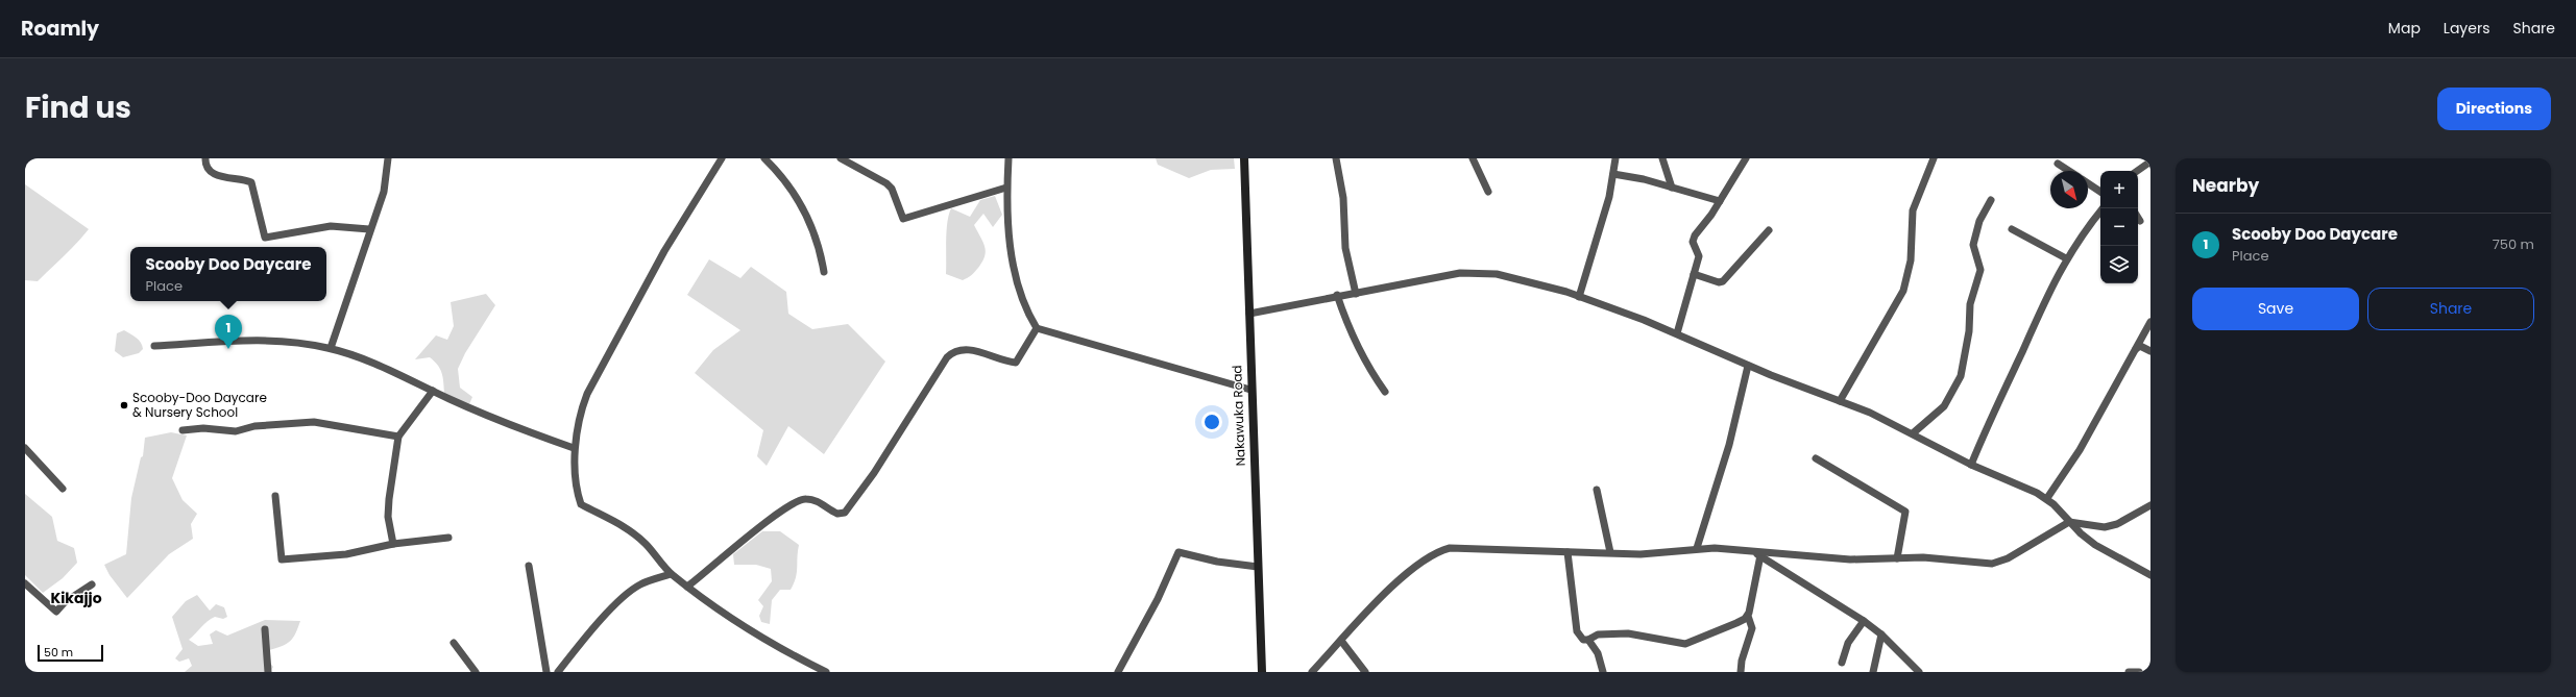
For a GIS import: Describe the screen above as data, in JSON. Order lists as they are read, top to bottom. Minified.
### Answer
{"streets":{"main road":["Nakawuka Road"]},"districts":["Kikajjo"],"places":["Scooby-Doo Daycare & Nursery School"],"scale_bar":"50 m","north":"bottom right","page":{"header":"Roamly","nav":["Map","Layers","Share"],"title":"Find us","buttons":["Directions",["Save","Share"]],"heading":"Nearby","map_buttons":["+","−"],"list":[{"mark":"1","name":"Scooby Doo Daycare","note":"Place","value":"750 m"}],"popup":["Scooby Doo Daycare","Place"],"pins":"1","scale":"50 m"}}
